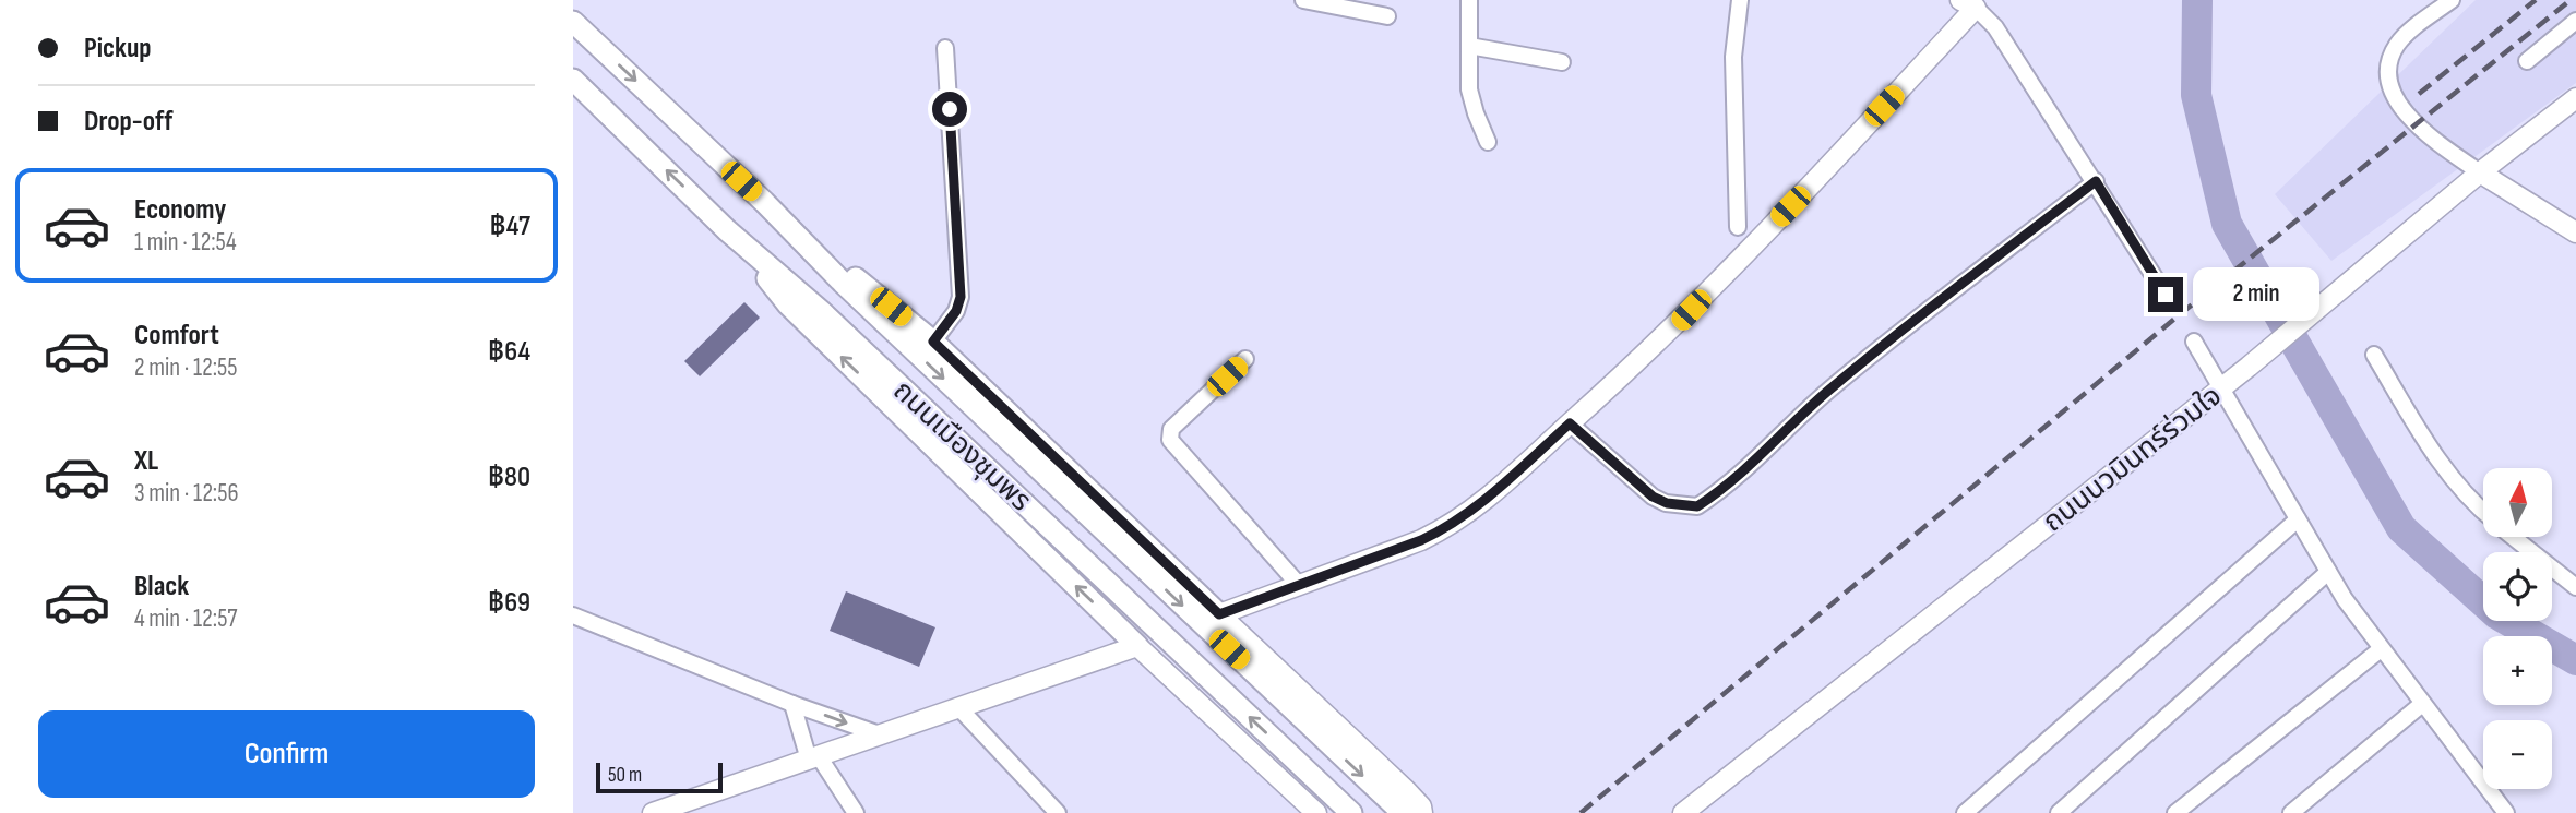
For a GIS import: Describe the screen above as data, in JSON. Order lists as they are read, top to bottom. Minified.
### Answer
{"streets":{"main road":["ถนนเมืองชุมพร"],"street":["ถนนนวมินทร์ร่วมใจ"]},"scale_bar":"50 m","north":"top","page":{"banner":["Pickup","Drop-off"],"list":[{"name":"Economy","note":"1 min · 12:54","value":"฿47"},{"name":"Comfort","note":"2 min · 12:55","value":"฿64"},{"name":"XL","note":"3 min · 12:56","value":"฿80"},{"name":"Black","note":"4 min · 12:57","value":"฿69"}],"bubble":"2 min","map_buttons":["+","−"],"buttons":"Confirm","scale":"50 m"}}
